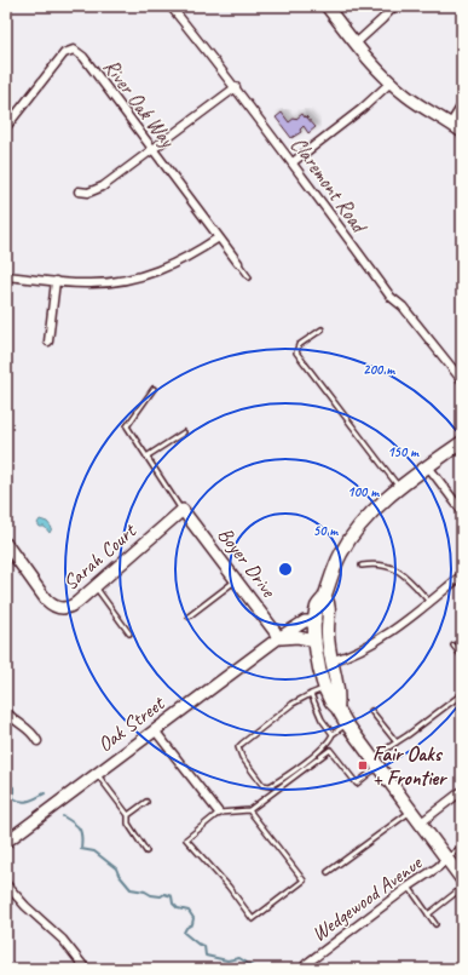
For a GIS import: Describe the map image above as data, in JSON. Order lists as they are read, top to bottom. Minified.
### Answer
{"streets":{"street":["River Oak Way","Claremont Road","Sarah Court","Boyer Drive","Oak Street","Wedgewood Avenue"]},"crossings":[["Sarah Court","Boyer Drive"],["Boyer Drive","Oak Street"]],"places":{"transit":["Fair Oaks + Frontier"]},"rings":["200 m","150 m","100 m","50 m"]}
